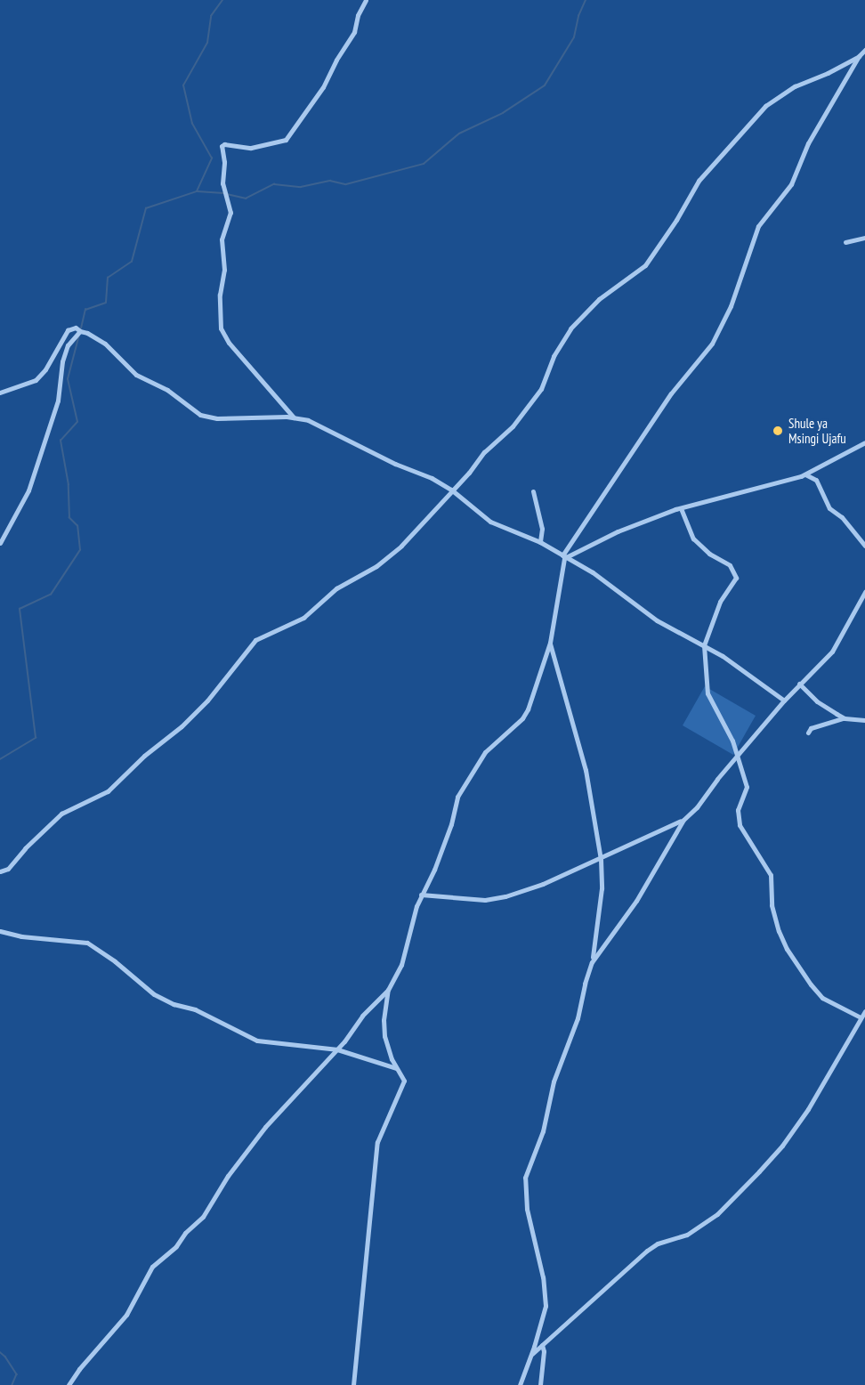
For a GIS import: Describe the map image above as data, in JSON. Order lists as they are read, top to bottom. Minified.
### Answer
{"places":["Shule ya Msingi Ujafu"]}
